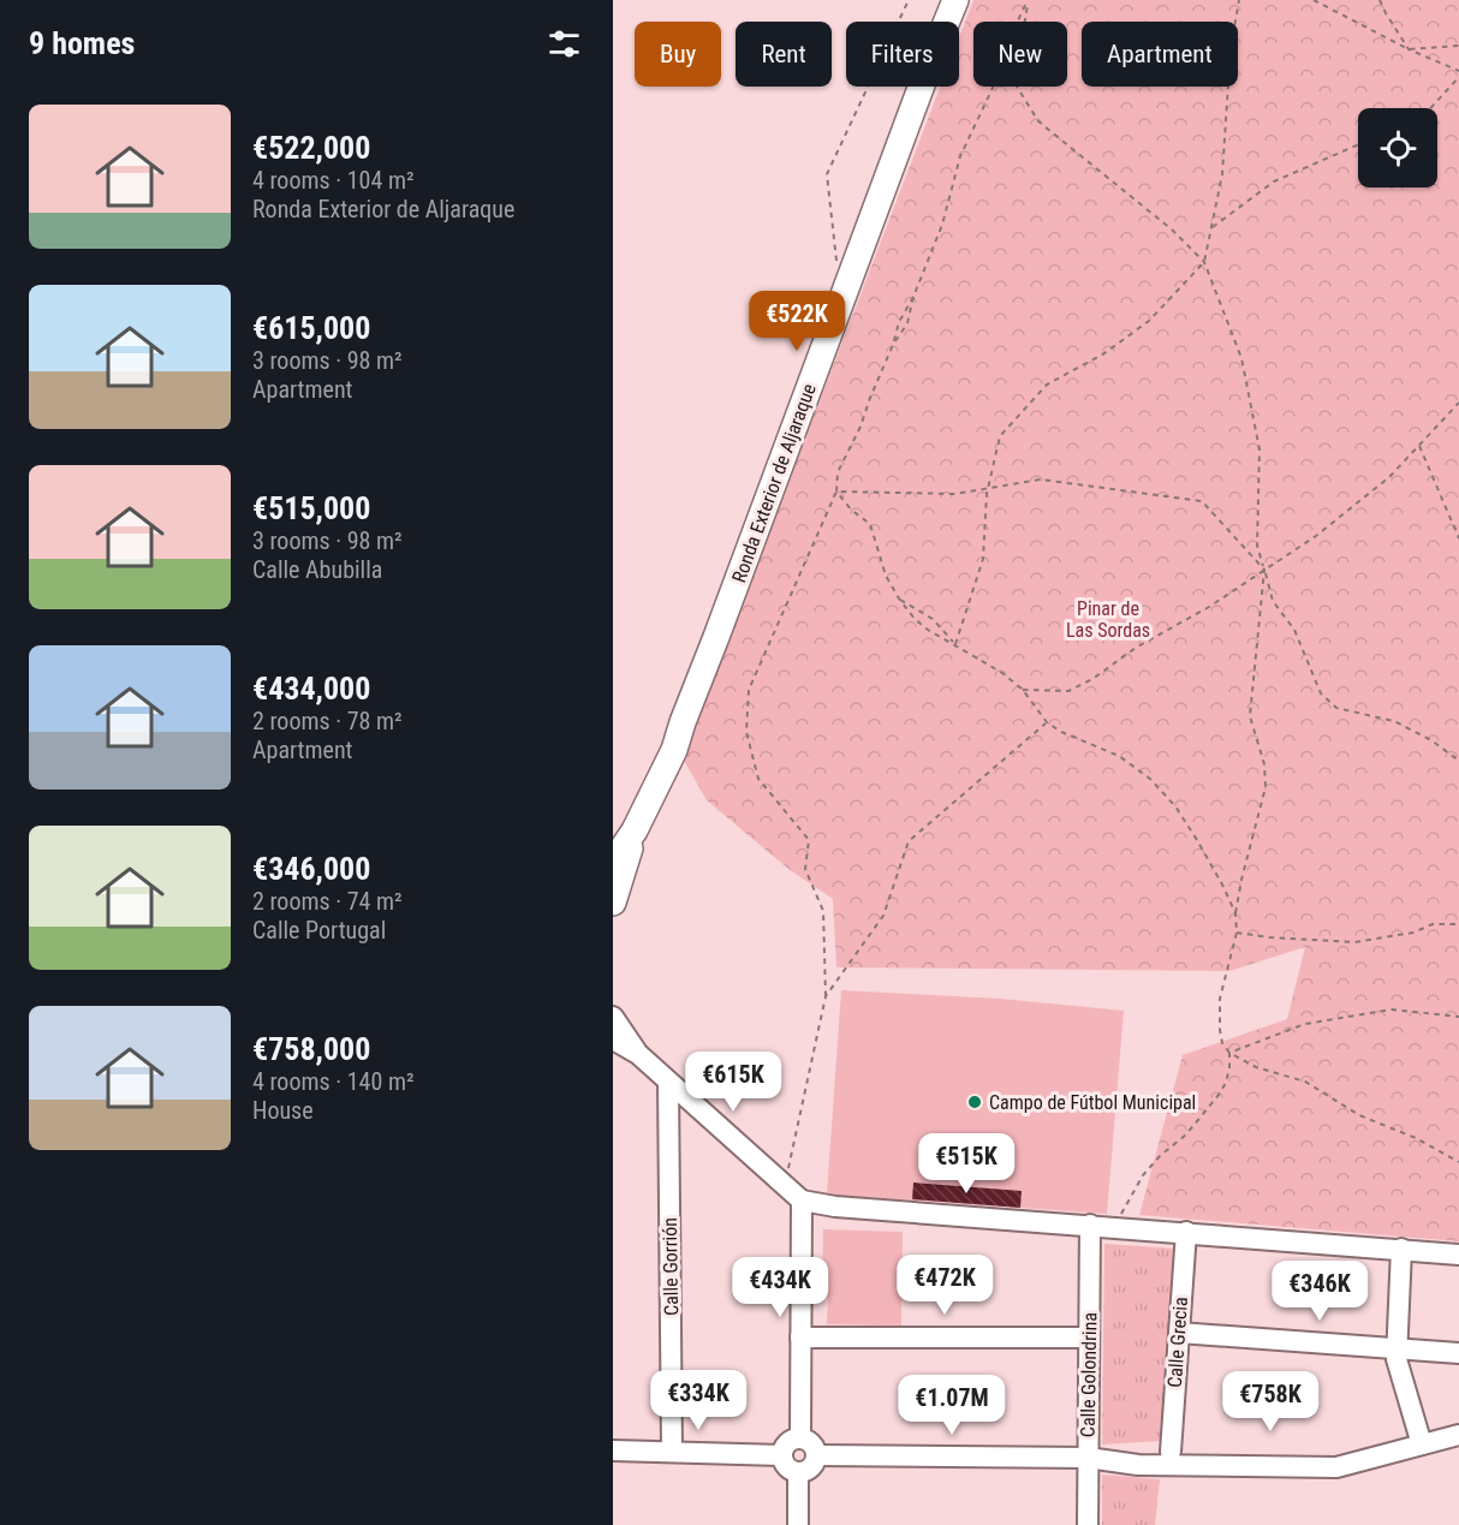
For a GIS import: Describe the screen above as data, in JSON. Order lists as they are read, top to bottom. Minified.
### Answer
{"streets":{"main road":["Ronda Exterior de Aljaraque"],"street":["Calle Gorrión","Calle Grecia","Calle Golondrina"]},"parks":["Pinar de Las Sordas"],"places":["Campo de Fútbol Municipal"],"page":{"heading":"9 homes","chip":["Buy","Rent","Filters","New","Apartment"],"list":[{"name":"€522,000","note":"4 rooms · 104 m² · Ronda Exterior de Aljaraque"},{"name":"€615,000","note":"3 rooms · 98 m² · Apartment"},{"name":"€515,000","note":"3 rooms · 98 m² · Calle Abubilla"},{"name":"€434,000","note":"2 rooms · 78 m² · Apartment"},{"name":"€346,000","note":"2 rooms · 74 m² · Calle Portugal"},{"name":"€758,000","note":"4 rooms · 140 m² · House"}],"price":["€522K","€615K","€515K","€472K","€434K","€346K","€334K","€758K","€1.07M"]}}
